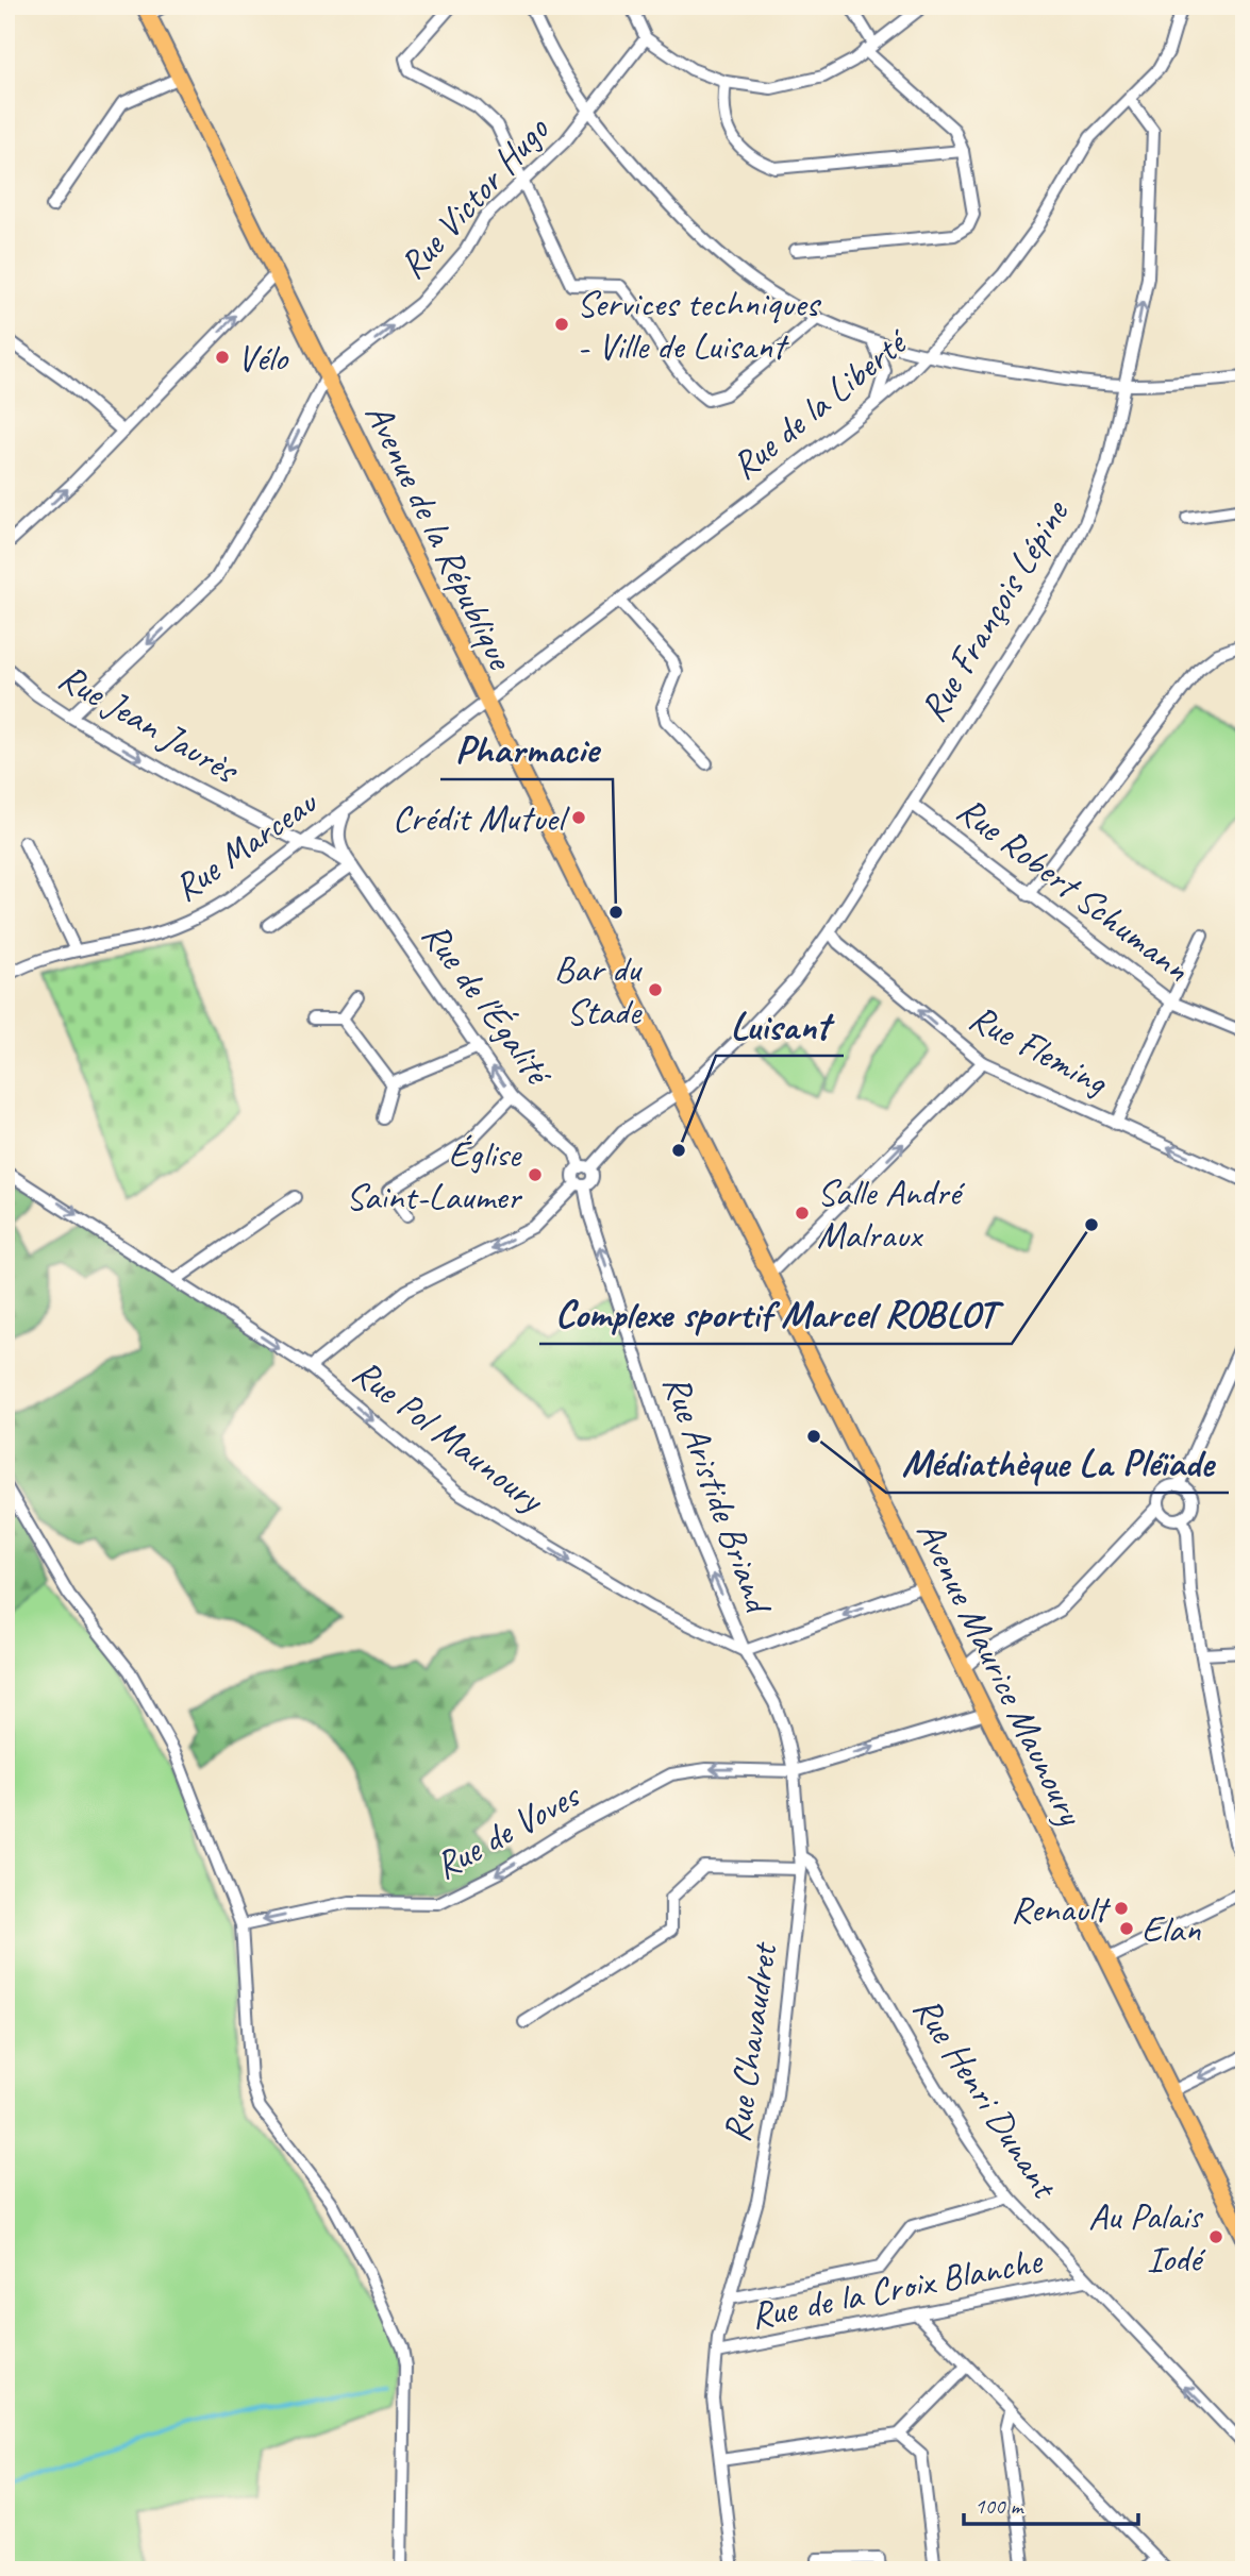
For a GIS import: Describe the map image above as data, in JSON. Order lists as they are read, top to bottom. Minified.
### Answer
{"streets":{"main road":["Avenue de la République","Avenue Maurice Maunoury"],"street":["Rue Victor Hugo","Rue de la Liberté","Rue François Lépine","Rue Jean Jaurès","Rue Marceau","Rue Robert Schumann","Rue de l'Égalité","Rue Fleming","Rue Pol Maunoury","Rue Aristide Briand","Rue de Voves","Rue Chavaudret","Rue Henri Dunant","Rue de la Croix Blanche"]},"crossings":[["Rue Victor Hugo","Avenue de la République"],["Rue de la Liberté","Avenue de la République"],["Rue de la Liberté","Rue François Lépine"],["Rue de la Liberté","Rue Marceau"],["Avenue de la République","Rue François Lépine"],["Avenue de la République","Rue Marceau"],["Avenue de la République","Avenue Maurice Maunoury"],["Rue François Lépine","Rue Robert Schumann"],["Rue François Lépine","Rue de l'Égalité"],["Rue François Lépine","Rue Fleming"],["Rue François Lépine","Avenue Maurice Maunoury"],["Rue Jean Jaurès","Rue Marceau"],["Rue Jean Jaurès","Rue de l'Égalité"],["Rue Marceau","Rue de l'Égalité"],["Rue Pol Maunoury","Rue Aristide Briand"],["Rue Pol Maunoury","Rue Chavaudret"],["Rue Aristide Briand","Rue Chavaudret"],["Avenue Maurice Maunoury","Rue de Voves"],["Rue de Voves","Rue Chavaudret"],["Rue Chavaudret","Rue Henri Dunant"],["Rue Chavaudret","Rue de la Croix Blanche"],["Rue Henri Dunant","Rue de la Croix Blanche"]],"one_way":["Rue Victor Hugo","Rue Jean Jaurès","Rue Fleming","Rue Pol Maunoury","Rue Aristide Briand"],"places":["Services techniques - Ville de Luisant","Vélo","Crédit Mutuel","Pharmacie","Bar du Stade","Luisant","Église Saint-Laumer","Salle André Malraux","Complexe sportif Marcel ROBLOT","Médiathèque La Pléïade","Renault","Elan","Au Palais Iodé"],"scale_bar":"100 m"}
